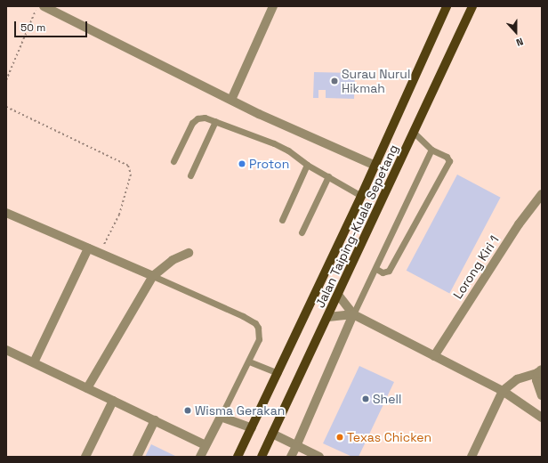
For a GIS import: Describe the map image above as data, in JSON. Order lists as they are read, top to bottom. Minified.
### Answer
{"streets":{"main road":["Jalan Taiping-Kuala Sepetang"],"street":["Lorong Kiri 1"]},"places":["Surau Nurul Hikmah","Proton","Shell","Wisma Gerakan","Texas Chicken"],"scale_bar":"50 m","north":"bottom"}
